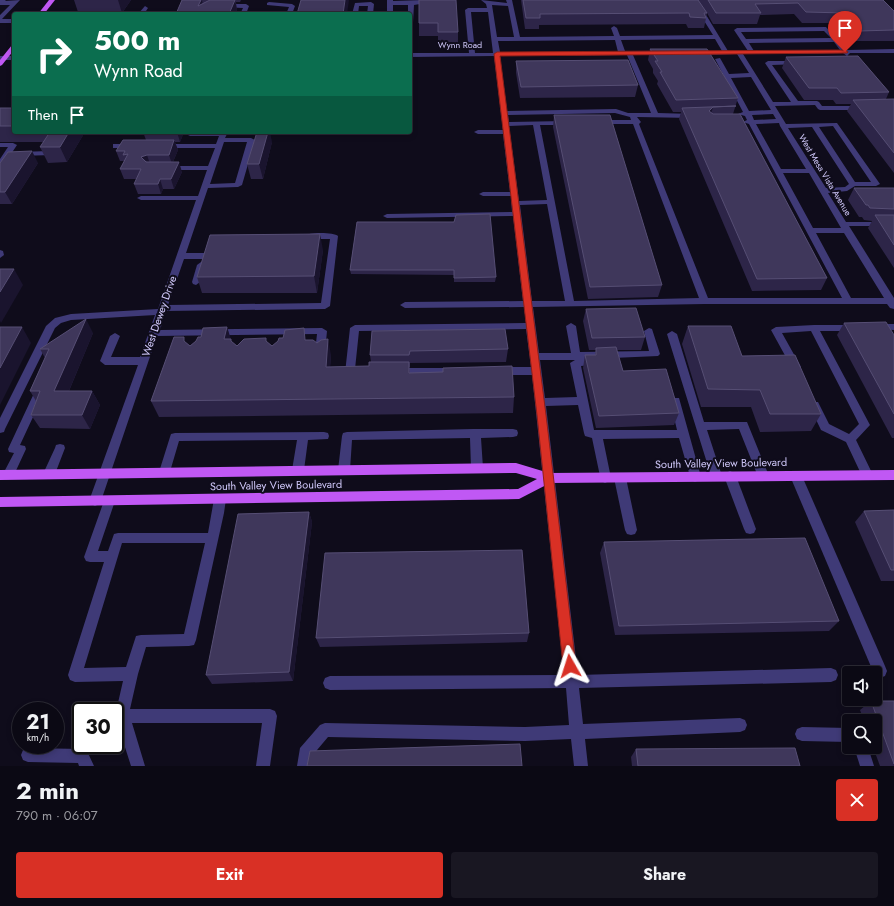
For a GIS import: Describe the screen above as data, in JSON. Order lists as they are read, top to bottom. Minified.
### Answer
{"streets":{"main road":["South Valley View Boulevard"],"street":["Wynn Road","West Mesa Vista Avenue","West Dewey Drive"]},"crossings":[["West Dewey Drive","South Valley View Boulevard"]],"page":{"turn":["500 m","Wynn Road"],"then":"Then","speed":"21 km/h","limit":"30","heading":["2 min","790 m · 06:07"],"buttons":["Exit","Share"]}}
